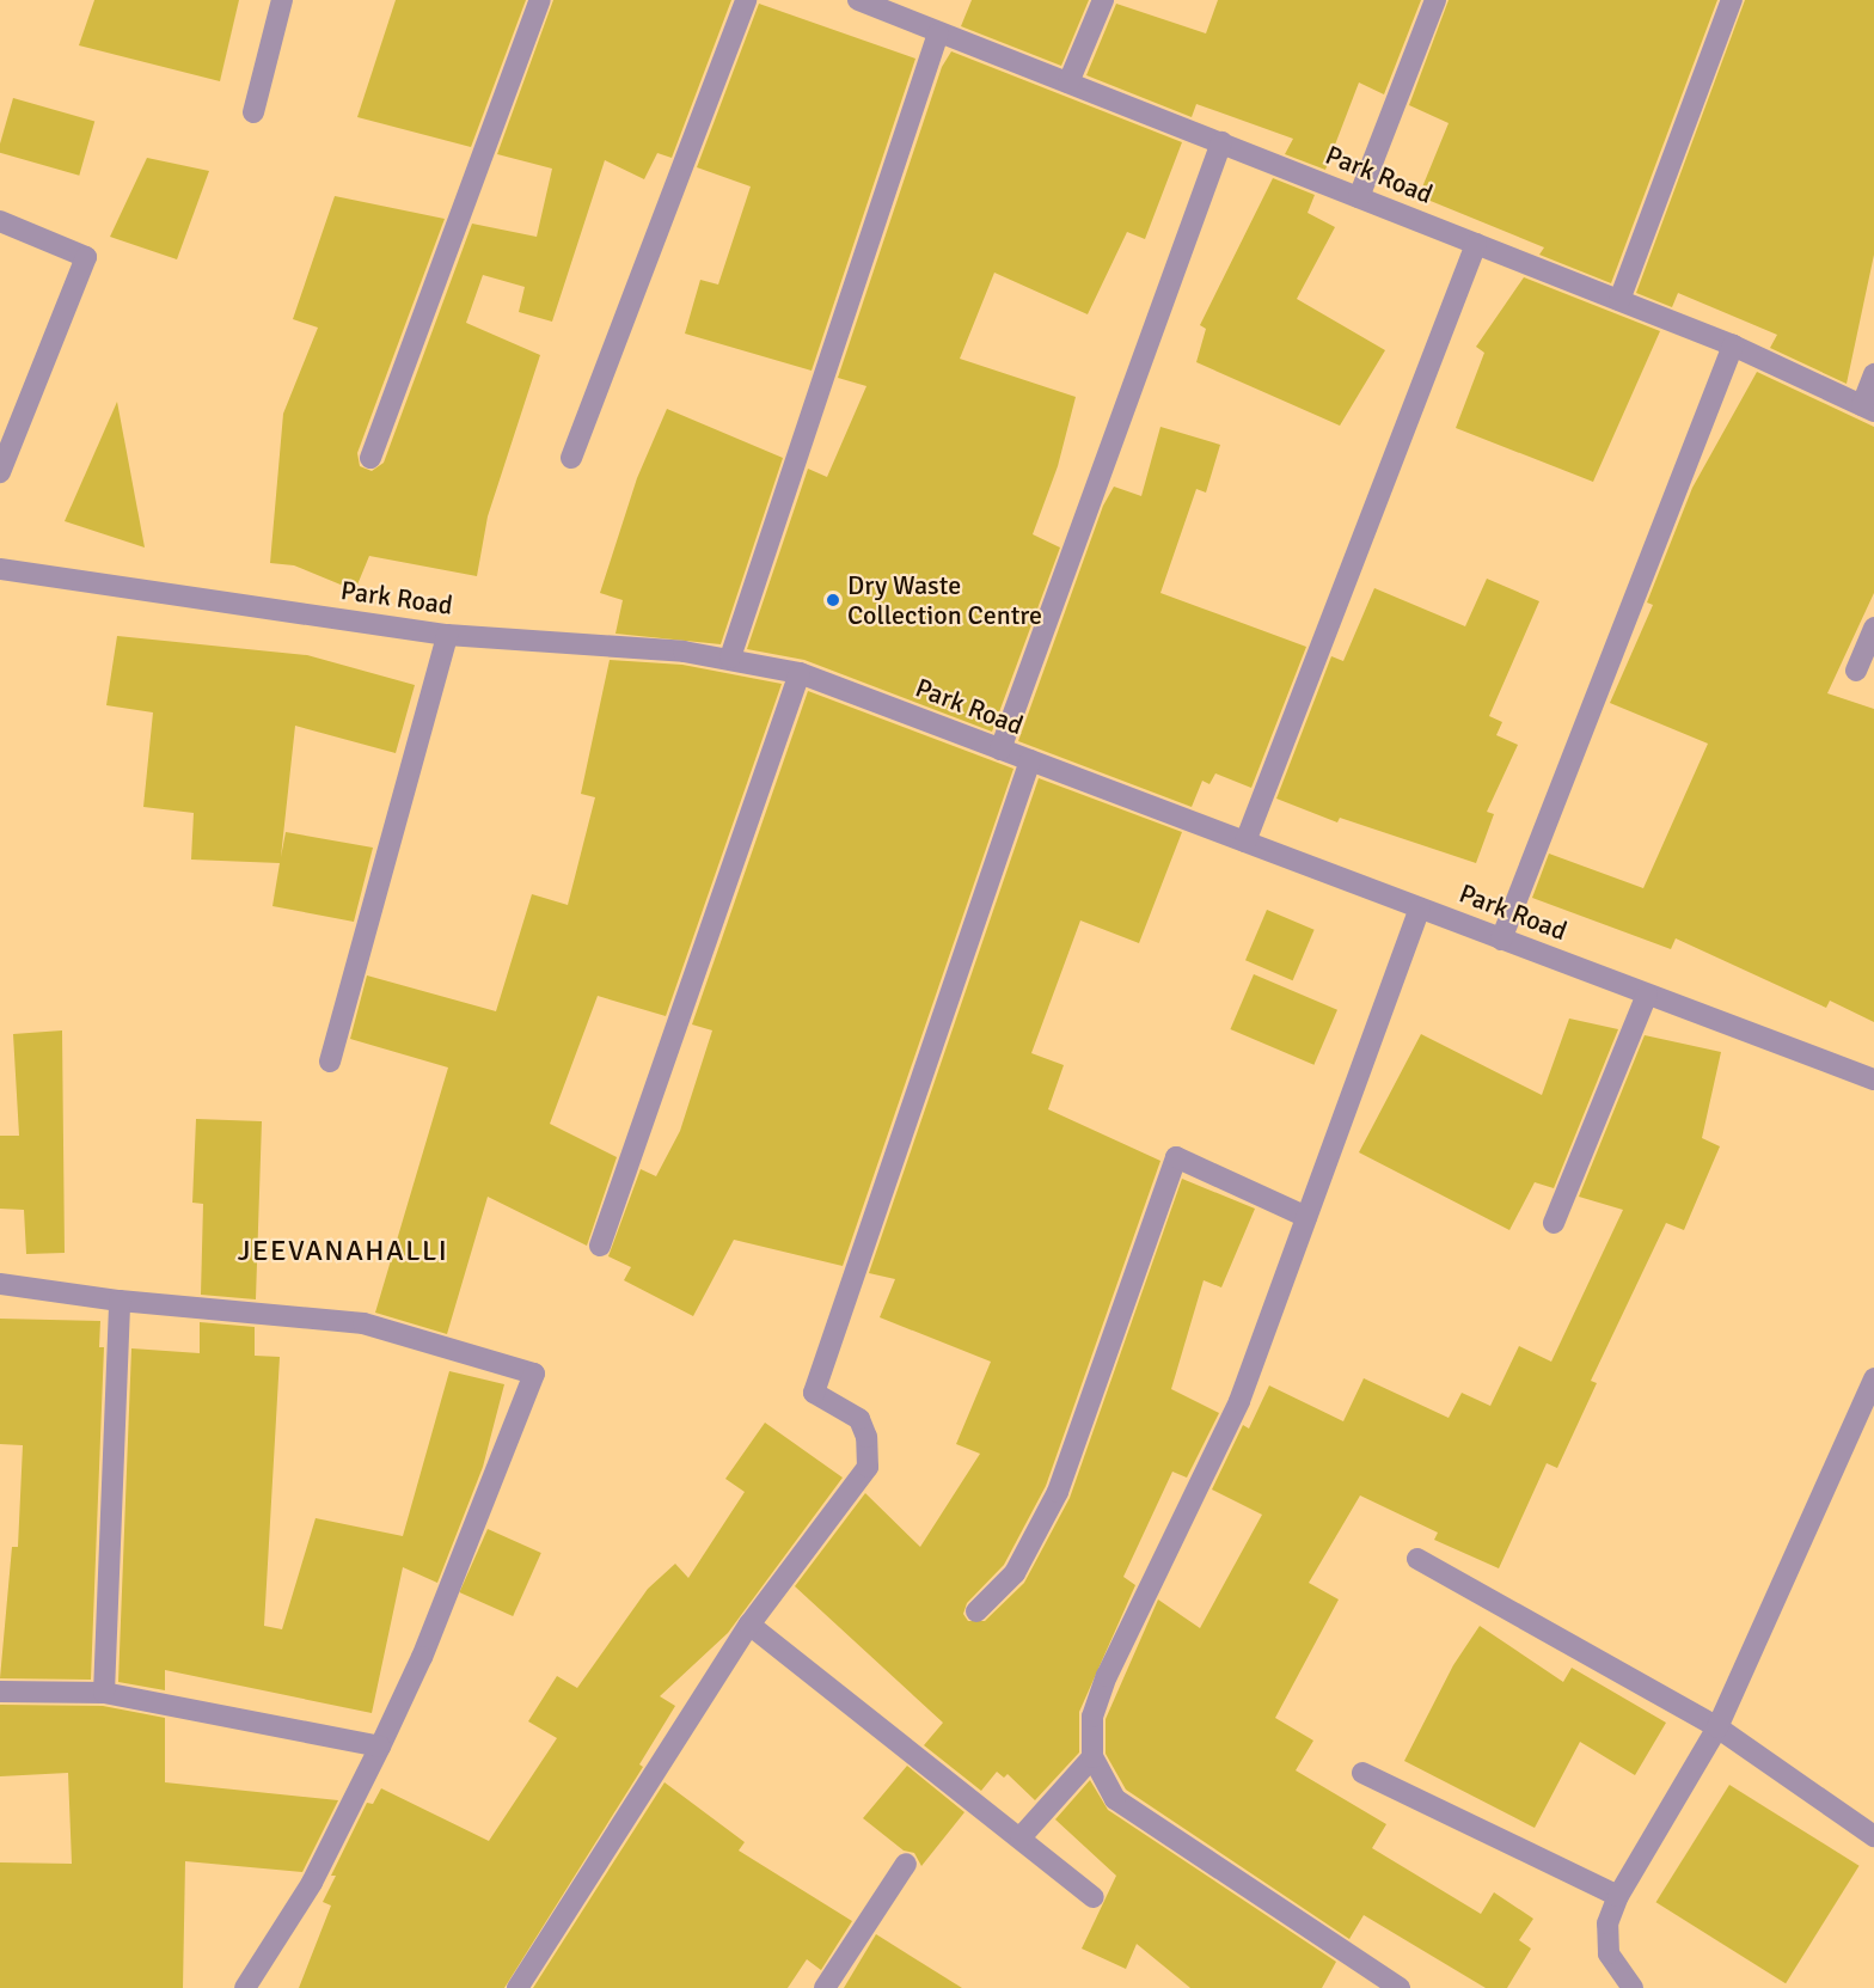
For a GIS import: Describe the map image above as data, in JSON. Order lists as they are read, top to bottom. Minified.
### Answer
{"streets":{"street":["Park Road"]},"districts":["JEEVANAHALLI"],"places":["Dry Waste Collection Centre"]}
